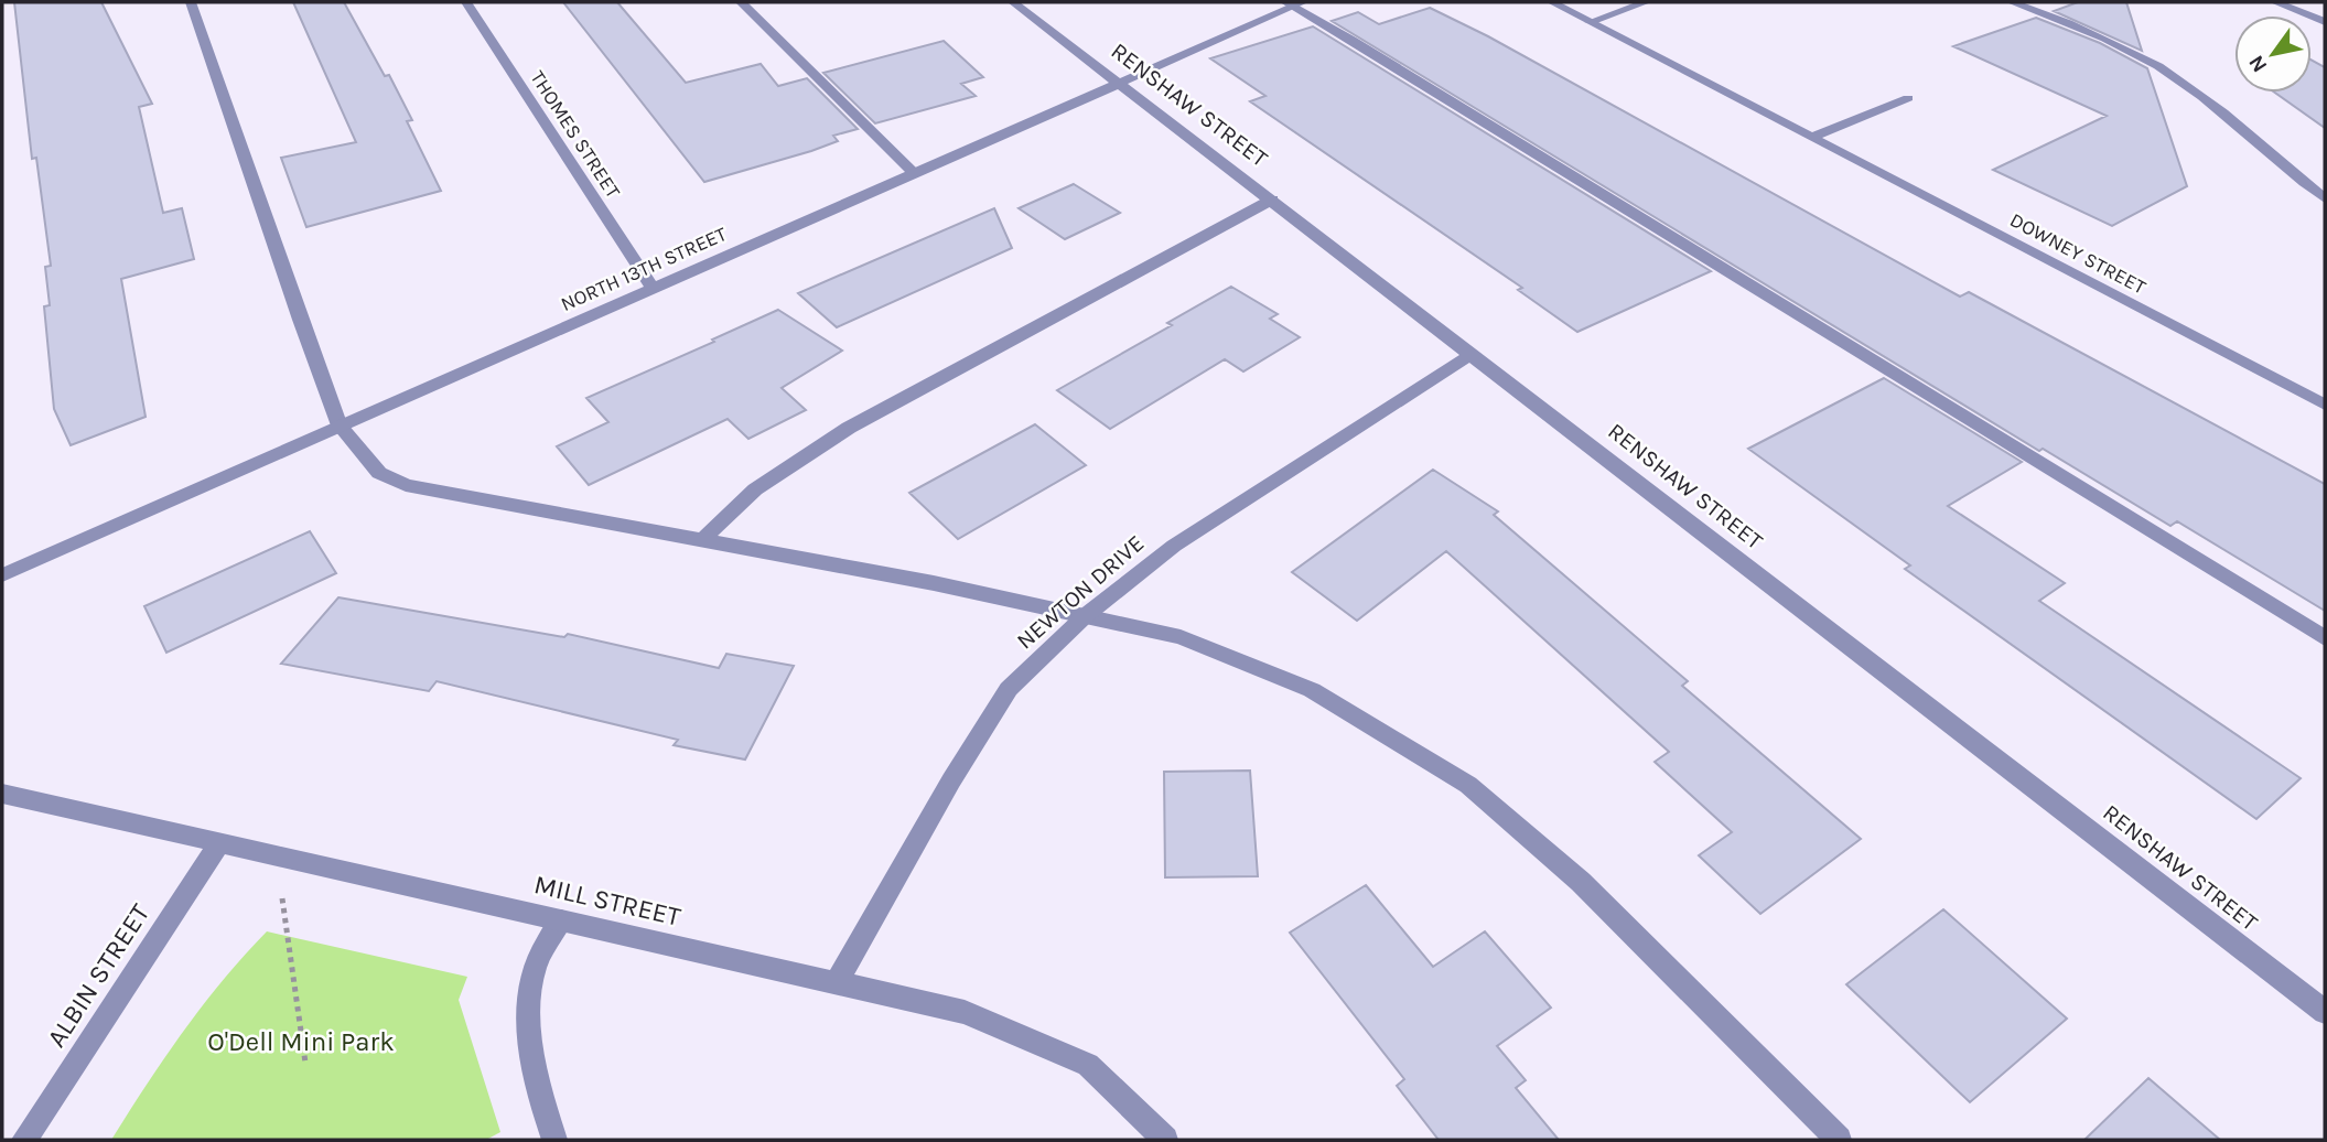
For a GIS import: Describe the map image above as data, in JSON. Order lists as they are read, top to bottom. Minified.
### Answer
{"streets":{"street":["RENSHAW STREET","THOMES STREET","DOWNEY STREET","NORTH 13TH STREET","NEWTON DRIVE","MILL STREET","ALBIN STREET"]},"crossings":[["RENSHAW STREET","NORTH 13TH STREET"],["RENSHAW STREET","NEWTON DRIVE"],["THOMES STREET","NORTH 13TH STREET"],["NEWTON DRIVE","MILL STREET"],["MILL STREET","ALBIN STREET"]],"parks":["O'Dell Mini Park"],"north":"bottom left"}
